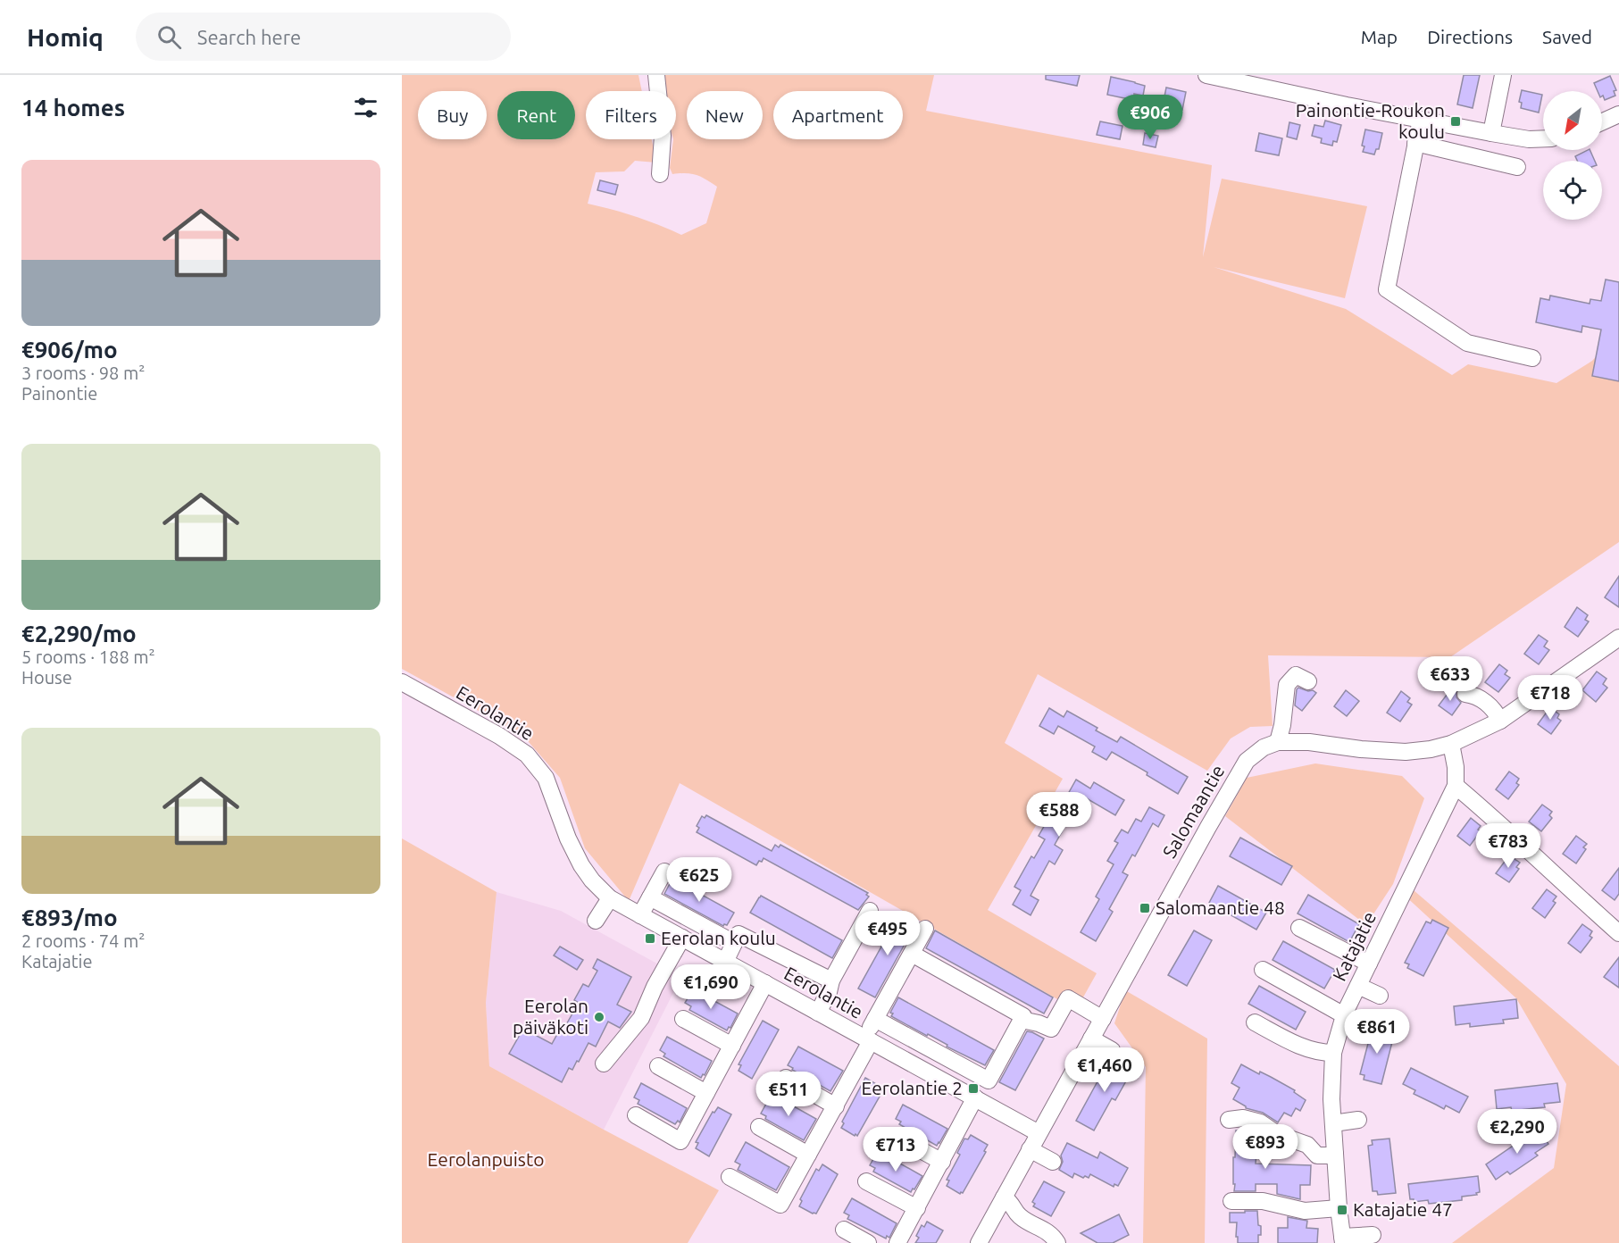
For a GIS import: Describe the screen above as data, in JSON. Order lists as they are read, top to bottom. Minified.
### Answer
{"streets":{"street":["Eerolantie","Salomaantie","Katajatie"]},"crossings":[["Eerolantie","Salomaantie"],["Salomaantie","Katajatie"]],"parks":["Eerolanpuisto"],"places":{"transit":["Painontie-Roukon koulu","Salomaantie 48","Eerolan koulu","Eerolantie 2","Katajatie 47"],"other":["Eerolan päiväkoti"]},"north":"bottom left","page":{"header":"Homiq","search":"Search here","nav":["Map","Directions","Saved"],"heading":"14 homes","chip":["Buy","Rent","Filters","New","Apartment"],"price":["€906","€633","€718","€588","€783","€625","€495","€1,690","€861","€1,460","€511","€2,290","€893","€713"],"list":[{"name":"€906/mo","note":"3 rooms · 98 m² · Painontie"},{"name":"€2,290/mo","note":"5 rooms · 188 m² · House"},{"name":"€893/mo","note":"2 rooms · 74 m² · Katajatie"}]}}
